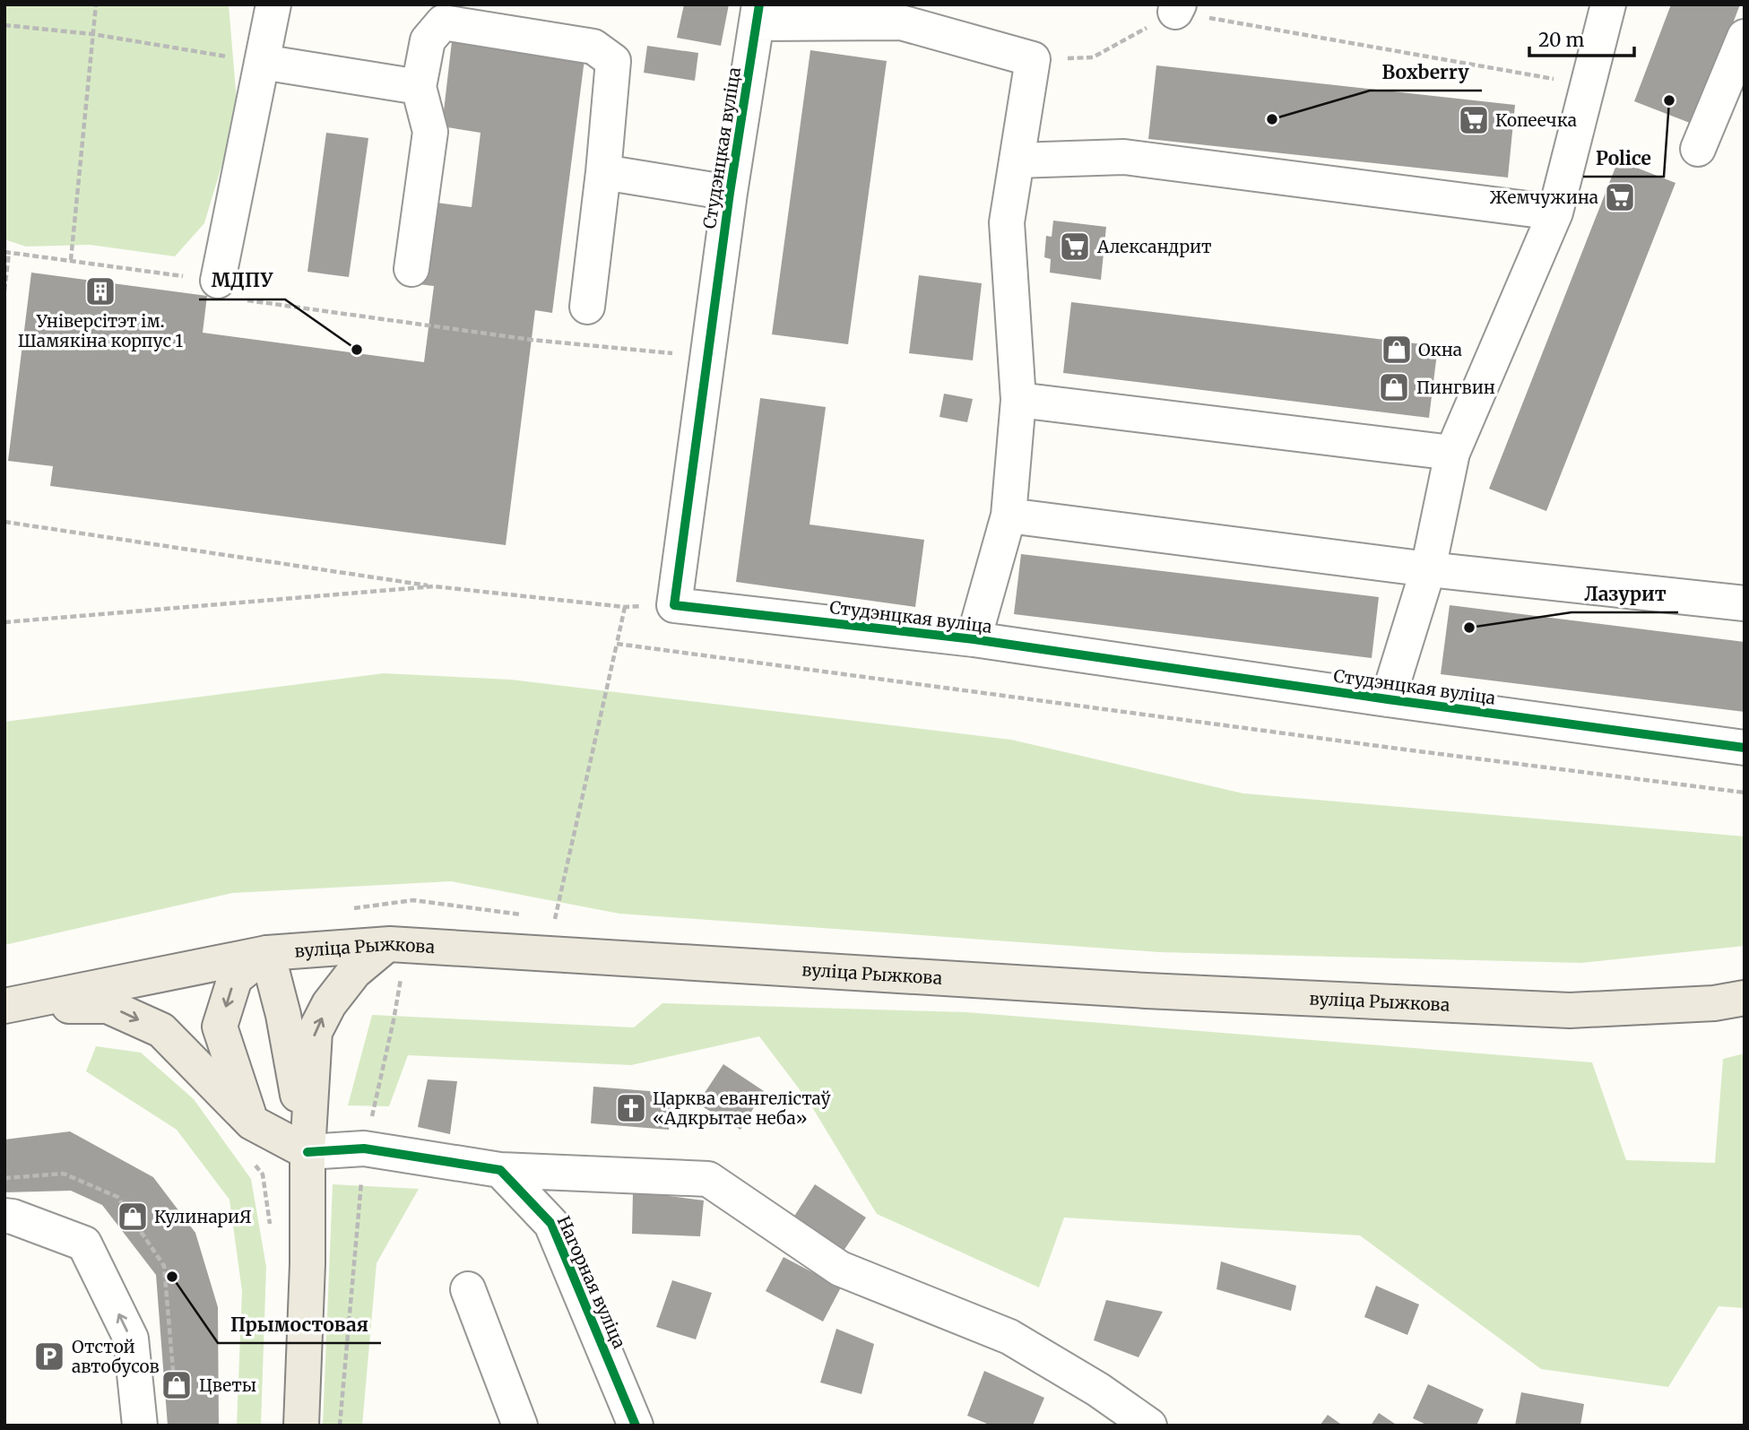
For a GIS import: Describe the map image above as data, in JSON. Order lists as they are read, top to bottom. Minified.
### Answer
{"streets":{"main road":["вуліца Рыжкова"],"street":["Студэнцкая вуліца","Нагорная вуліца"]},"places":{"other":["Police","Boxberry","МДПУ","Лазурит","Прымостовая"],"supermarket":["Копеечка","Жемчужина","Александрит"],"building":["Універсітэт ім. Шамякіна корпус 1"],"shop":["Окна","Пингвин","КулинариЯ","Цветы"],"church":["Царква евангелістаў «Адкрытае неба»"],"parking":["Отстой автобусов"]},"scale_bar":"20 m"}
